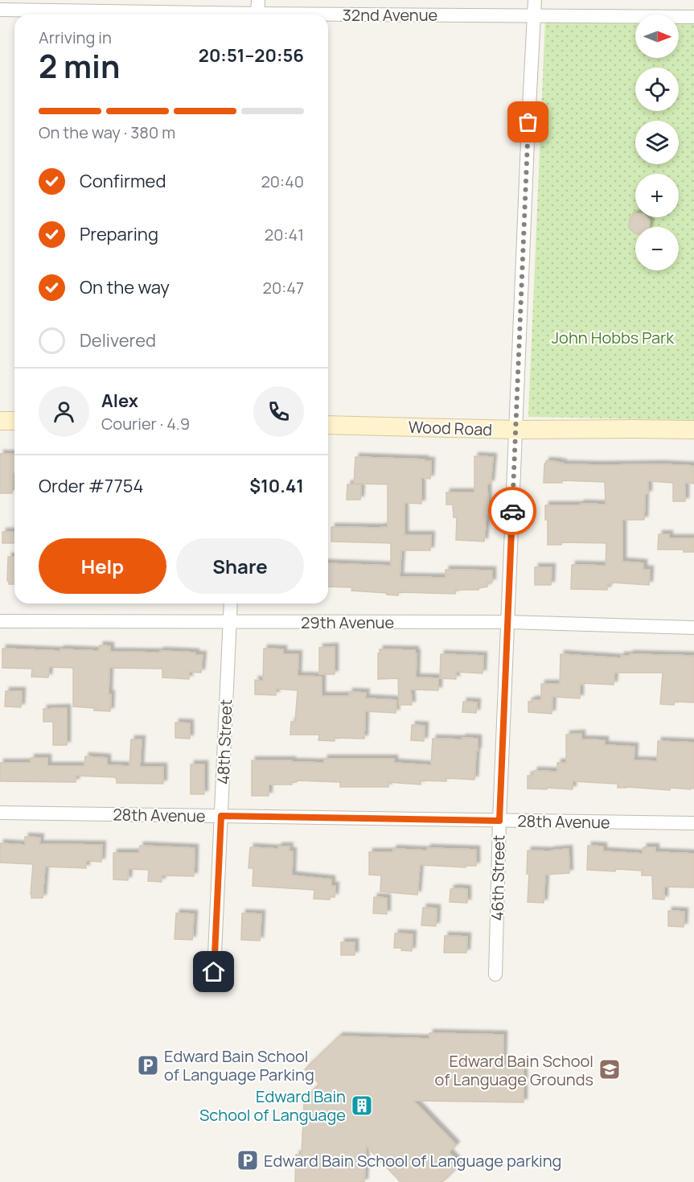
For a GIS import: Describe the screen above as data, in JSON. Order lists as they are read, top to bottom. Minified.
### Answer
{"streets":{"street":["32nd Avenue","Wood Road","29th Avenue","48th Street","28th Avenue","46th Street"]},"crossings":[["32nd Avenue","46th Street"],["Wood Road","46th Street"],["29th Avenue","48th Street"],["29th Avenue","46th Street"],["48th Street","28th Avenue"],["28th Avenue","46th Street"]],"parks":["John Hobbs Park"],"places":{"parking":["Edward Bain School of Language Parking","Edward Bain School of Language parking"],"school or university":["Edward Bain School of Language Grounds"],"building":["Edward Bain School of Language"]},"north":"right","page":{"map_buttons":["+","−"],"heading":["2 min","Arriving in","20:51–20:56"],"panel":["Alex","Courier · 4.9","Order #7754","$10.41"],"bar":"On the way · 380 m","list":[["Confirmed","20:40"],["Preparing","20:41"],["On the way","20:47"],"Delivered"],"buttons":["Help","Share"]}}
